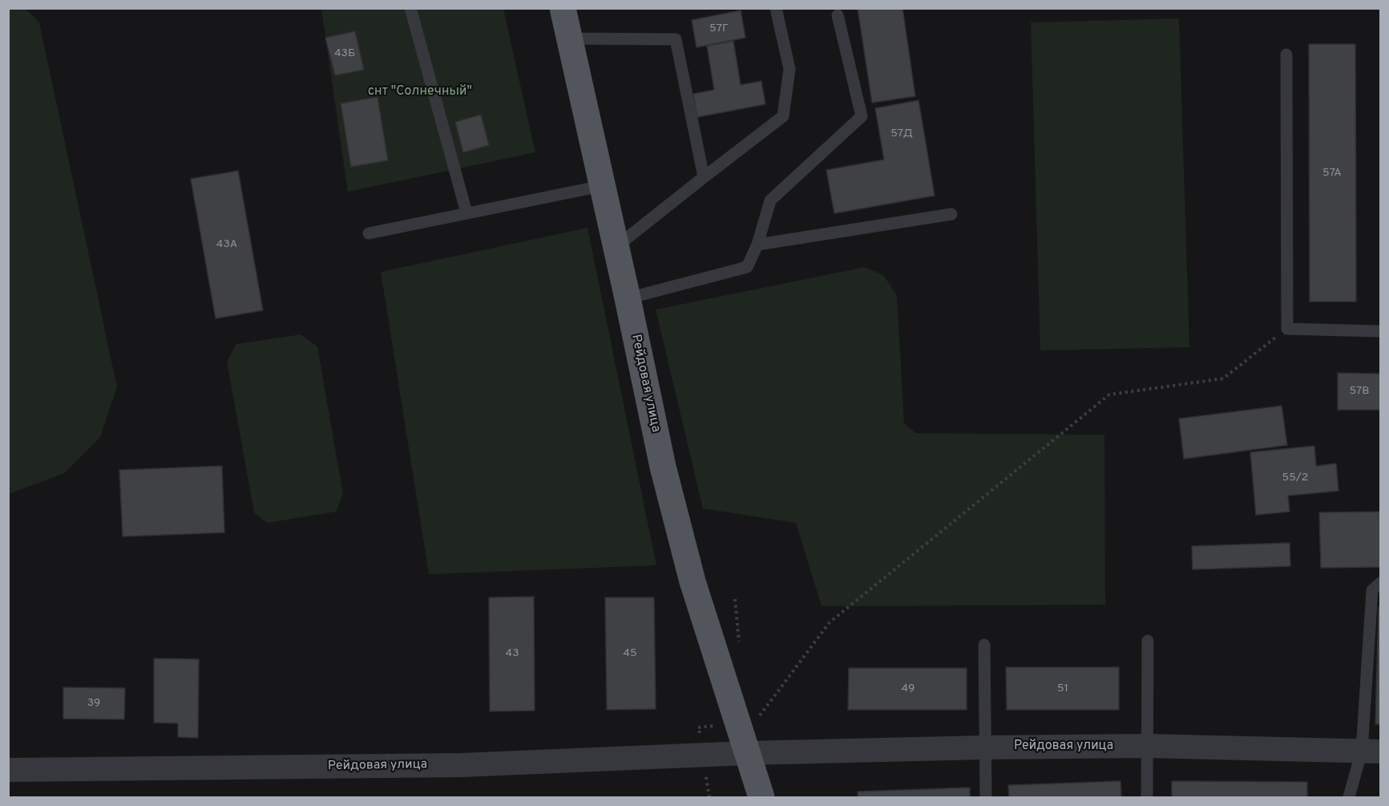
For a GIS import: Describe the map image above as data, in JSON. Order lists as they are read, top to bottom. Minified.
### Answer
{"streets":{"main road":["Рейдовая улица"]},"parks":["снт \"Солнечный\""],"house_numbers":["57Г","43Б","57Д","57А","43А","57В","55/2","43","45","49","51","39"]}
